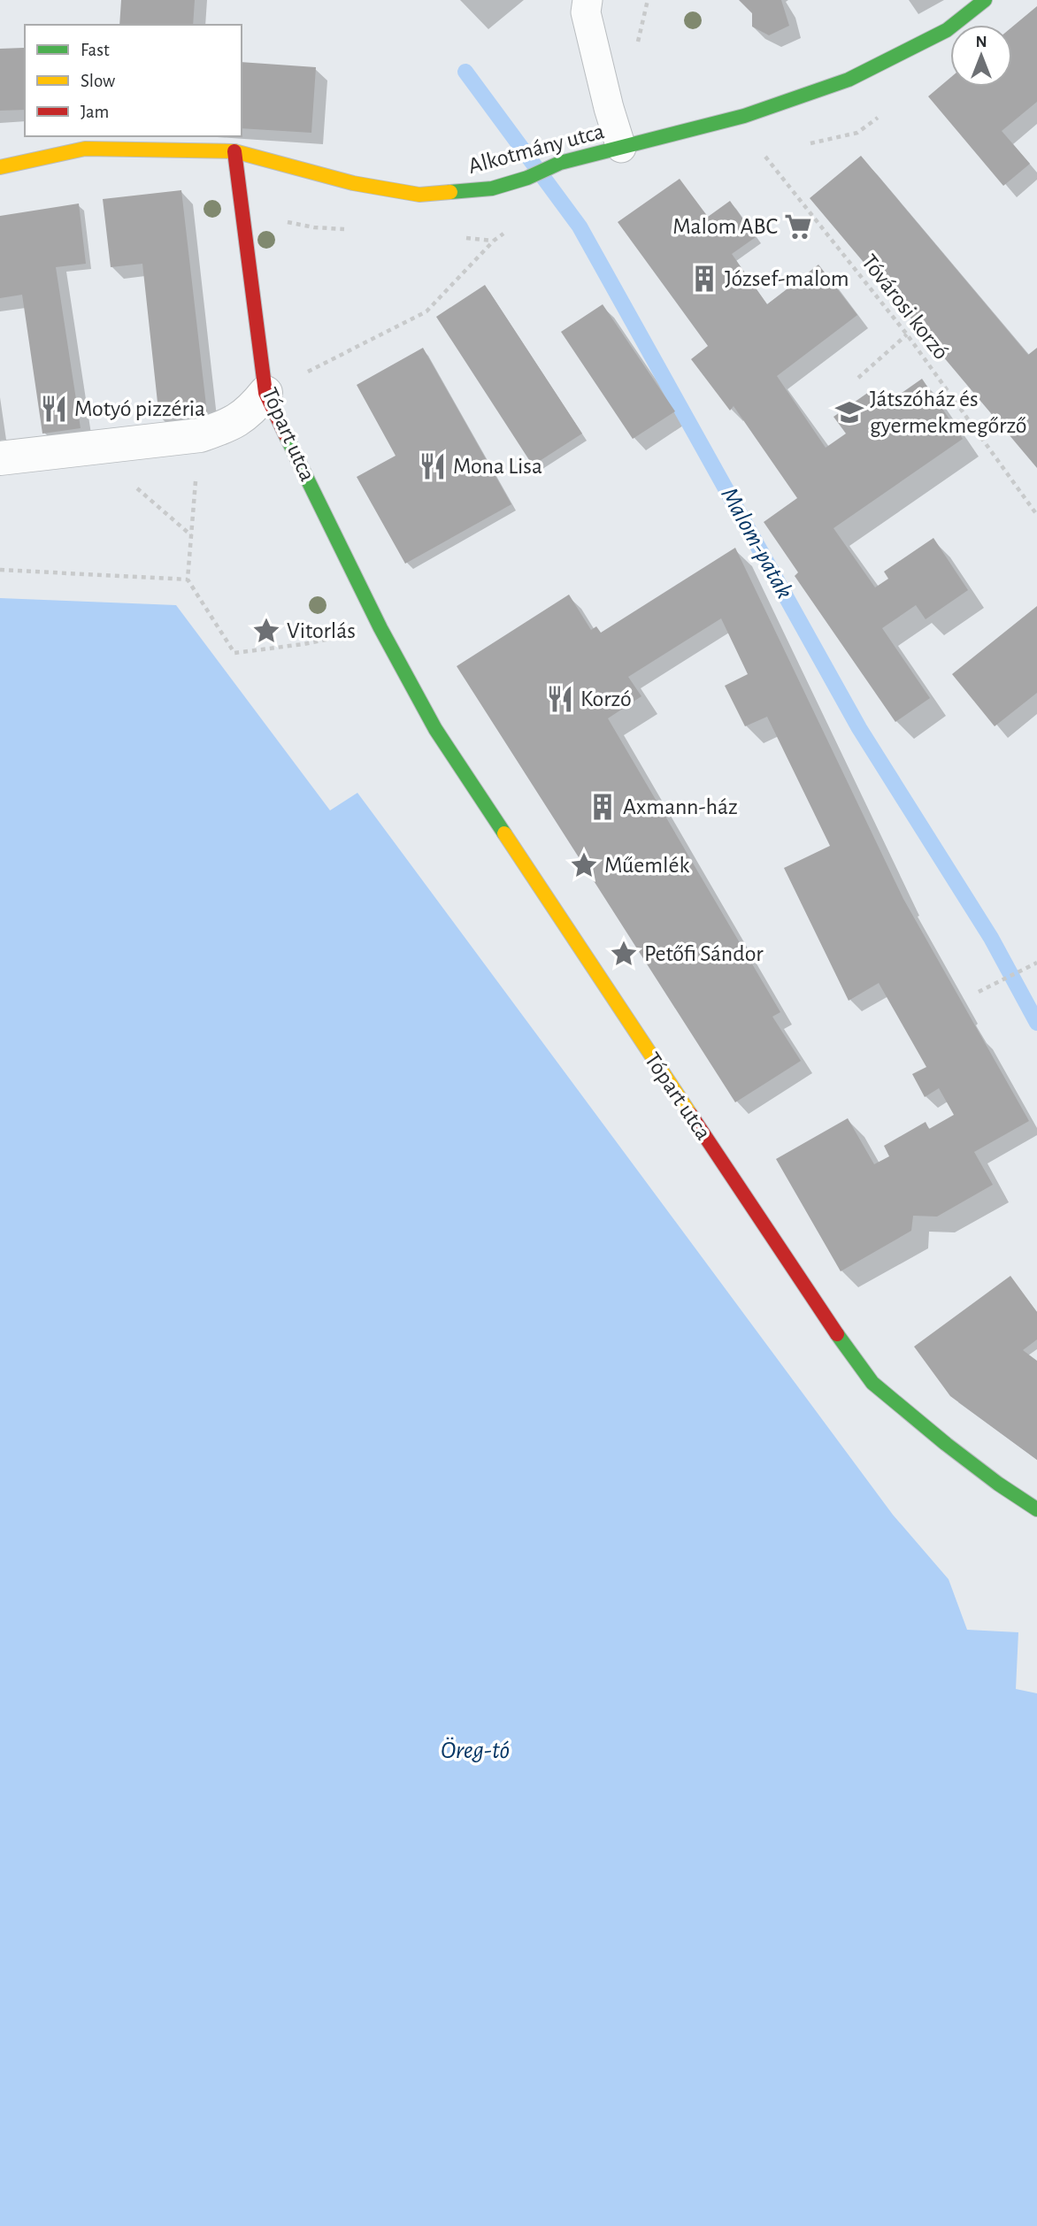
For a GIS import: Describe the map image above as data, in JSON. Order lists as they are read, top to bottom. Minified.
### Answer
{"streets":{"street":["Alkotmány utca","Tópart utca"],"path":["Tóvárosi korzó"]},"crossings":[["Alkotmány utca","Tópart utca"]],"water":["Malom-patak","Öreg-tó"],"places":{"supermarket":["Malom ABC"],"building":["József-malom","Axmann-ház"],"restaurant":["Motyó pizzéria","Mona Lisa","Korzó"],"school or university":["Játszóház és gyermekmegőrző"],"place":["Vitorlás","Műemlék","Petőfi Sándor"]},"legend":["Fast","Slow","Jam"],"north":"top"}
